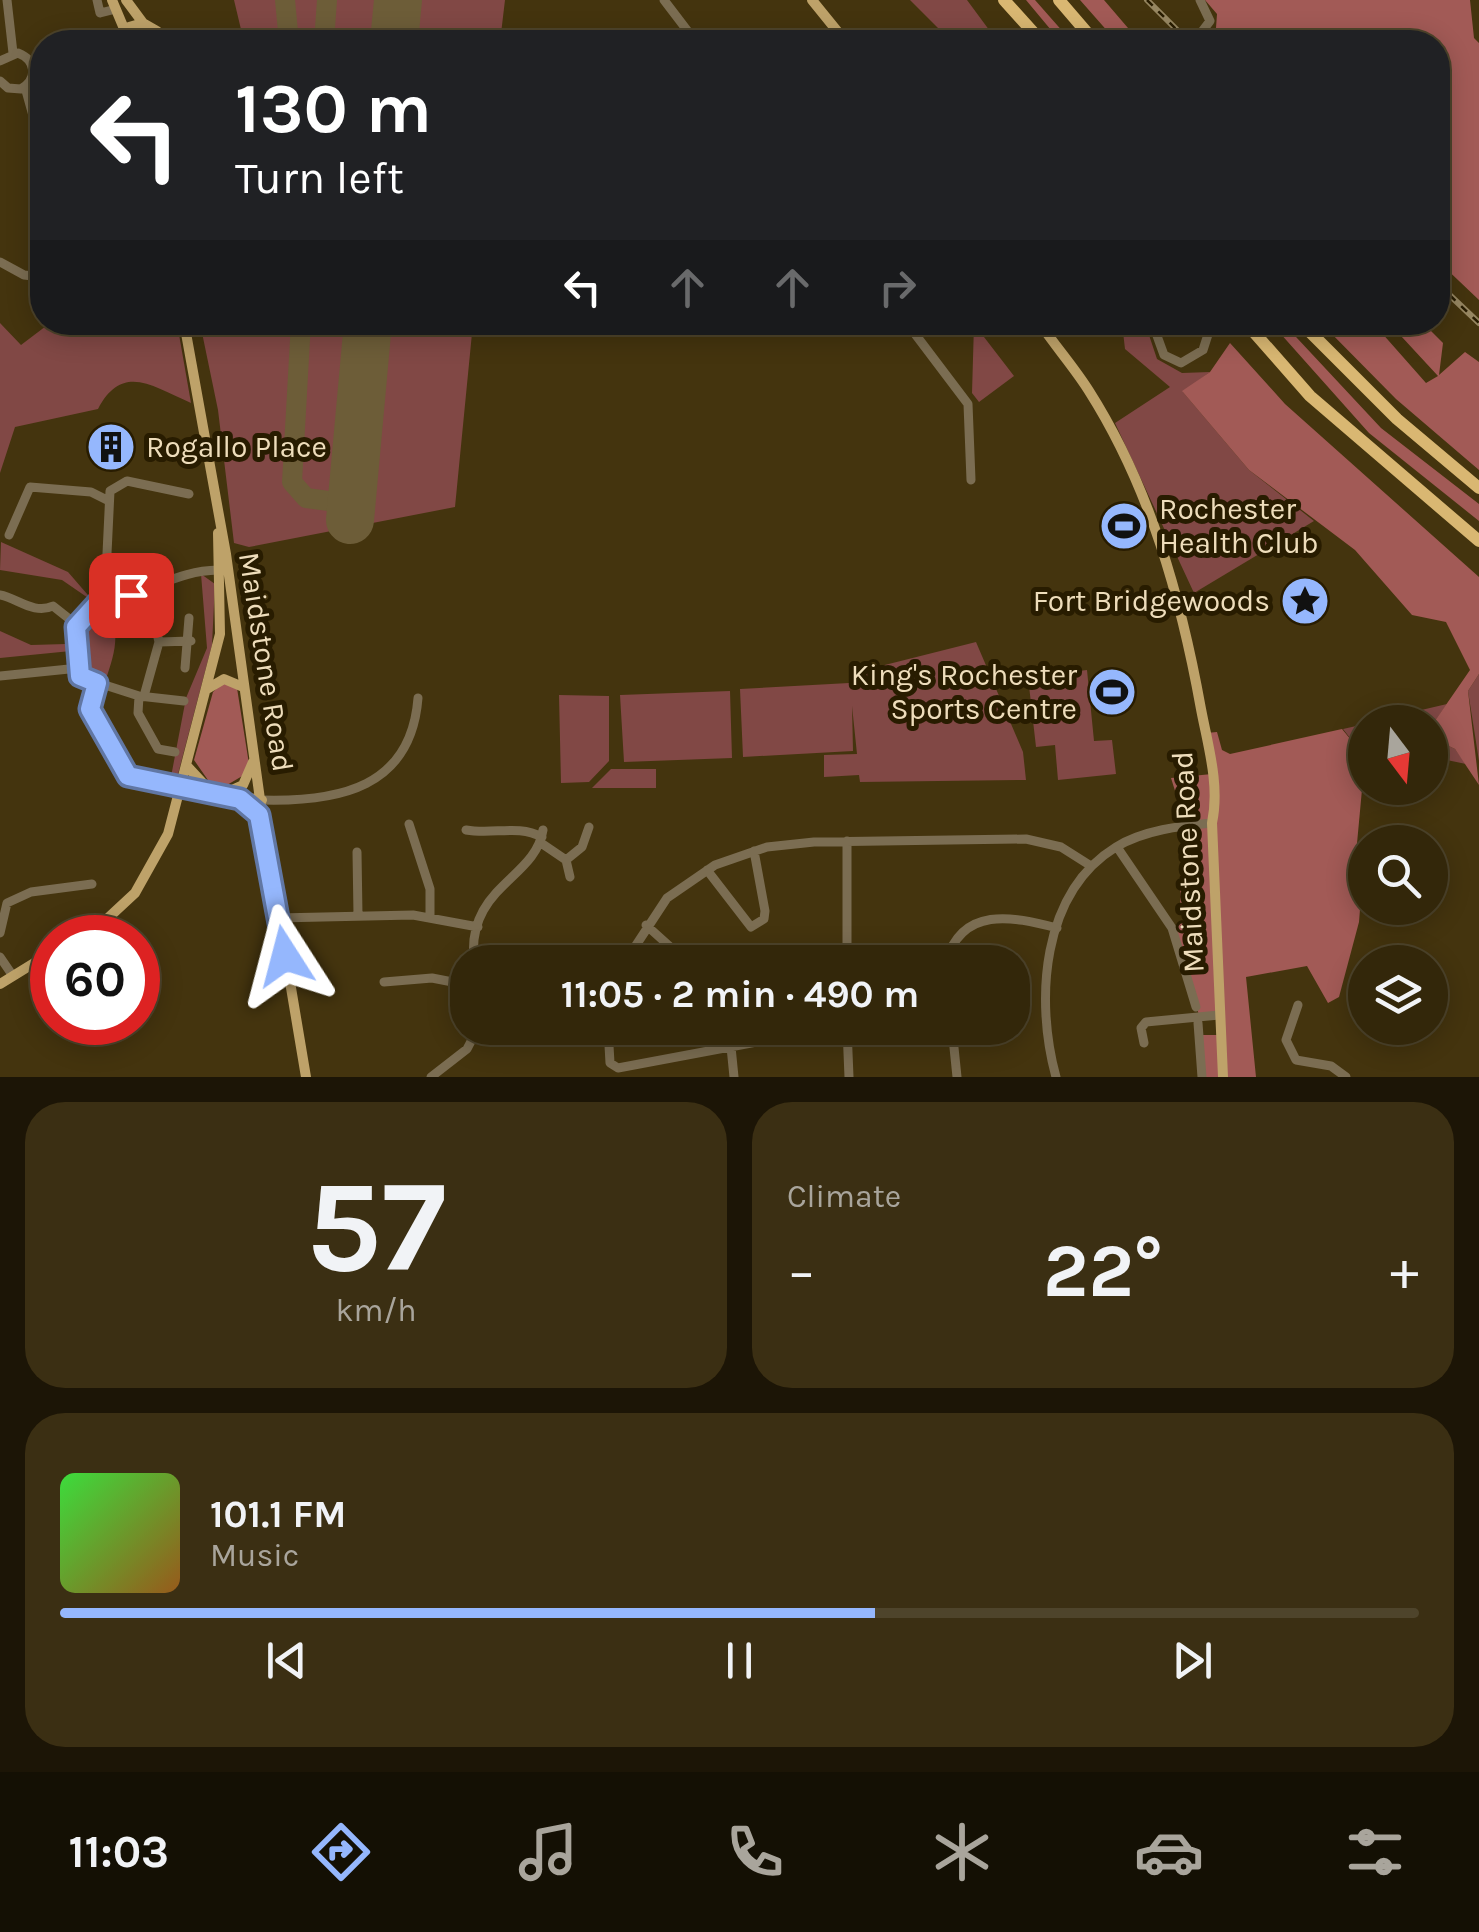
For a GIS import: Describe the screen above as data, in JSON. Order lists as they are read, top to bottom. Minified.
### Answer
{"streets":{"main road":["Maidstone Road"]},"places":{"building":["Rogallo Place"],"sports":["Rochester Health Club","King's Rochester Sports Centre"],"place":["Fort Bridgewoods"]},"north":"bottom","page":{"turn":["130 m","Turn left"],"limit":"60","trip":"11:05 · 2 min · 490 m","tile":[["57","km/h"],"Climate"],"heat":["−","22°","+"],"song":["101.1 FM","Music"],"tabs":"11:03"}}
